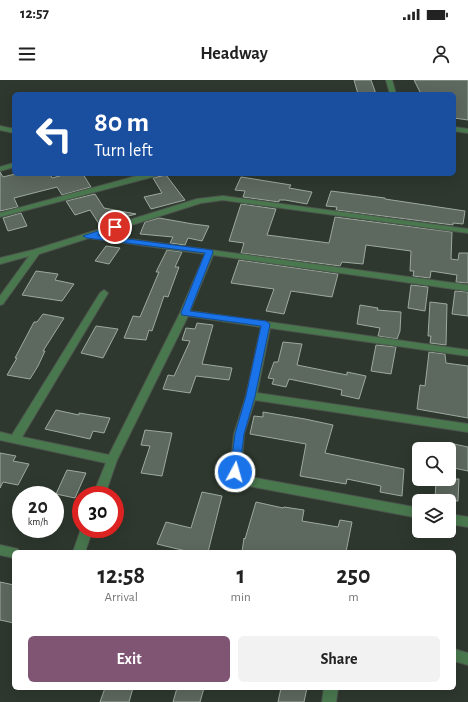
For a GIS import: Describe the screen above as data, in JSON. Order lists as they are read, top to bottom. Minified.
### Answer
{"page":{"status":"12:57","header":"Headway","turn":["80 m","Turn left"],"speed":"20 km/h","limit":"30","eta":["12:58","Arrival","1","min","250","m"],"buttons":["Exit","Share"]}}
